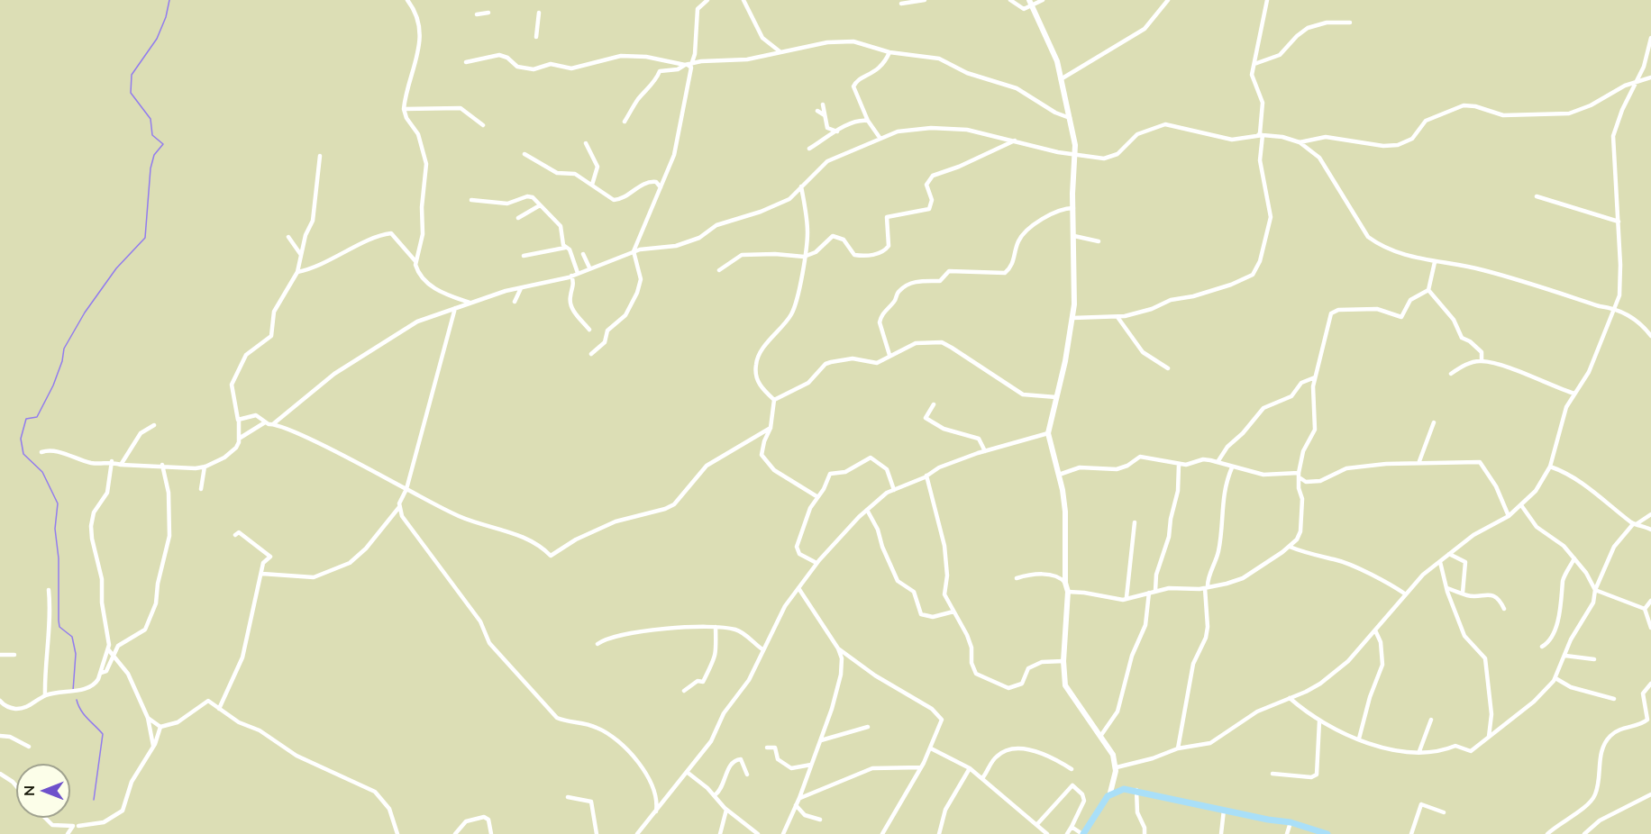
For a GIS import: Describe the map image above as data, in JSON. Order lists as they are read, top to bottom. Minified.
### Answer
{"north":"left"}
